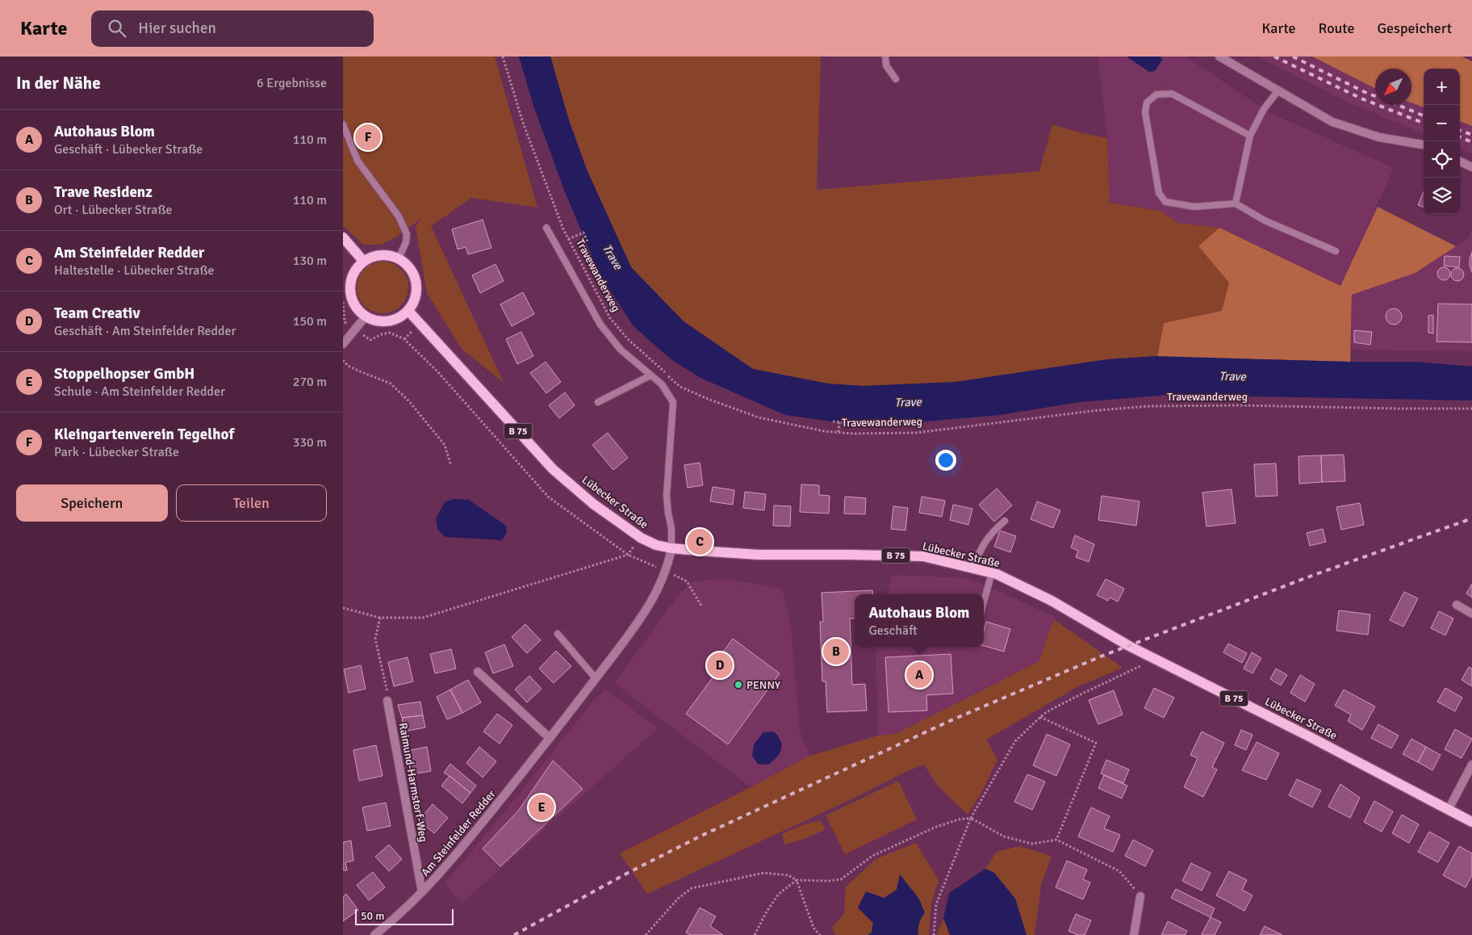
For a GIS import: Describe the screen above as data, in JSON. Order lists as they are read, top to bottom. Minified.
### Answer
{"streets":{"main road":["B 75","Lübecker Straße"],"street":["Raimund-Harmstorf-Weg","Am Steinfelder Redder"],"path":["Travewanderweg"]},"crossings":[["Lübecker Straße","Am Steinfelder Redder"],["Raimund-Harmstorf-Weg","Am Steinfelder Redder"]],"water":["Trave"],"places":["PENNY"],"scale_bar":"50 m","north":"bottom left","page":{"header":"Karte","search":"Hier suchen","nav":["Karte","Route","Gespeichert"],"heading":["In der Nähe","6 Ergebnisse"],"map_buttons":["+","−"],"list":[{"mark":"A","name":"Autohaus Blom","note":"Geschäft · Lübecker Straße","value":"110 m"},{"mark":"B","name":"Trave Residenz","note":"Ort · Lübecker Straße","value":"110 m"},{"mark":"C","name":"Am Steinfelder Redder","note":"Haltestelle · Lübecker Straße","value":"130 m"},{"mark":"D","name":"Team Creativ","note":"Geschäft · Am Steinfelder Redder","value":"150 m"},{"mark":"E","name":"Stoppelhopser GmbH","note":"Schule · Am Steinfelder Redder","value":"270 m"},{"mark":"F","name":"Kleingartenverein Tegelhof","note":"Park · Lübecker Straße","value":"330 m"}],"pins":["F","C","B","D","A","E"],"buttons":["Speichern","Teilen"],"popup":["Autohaus Blom","Geschäft"],"scale":"50 m"}}
